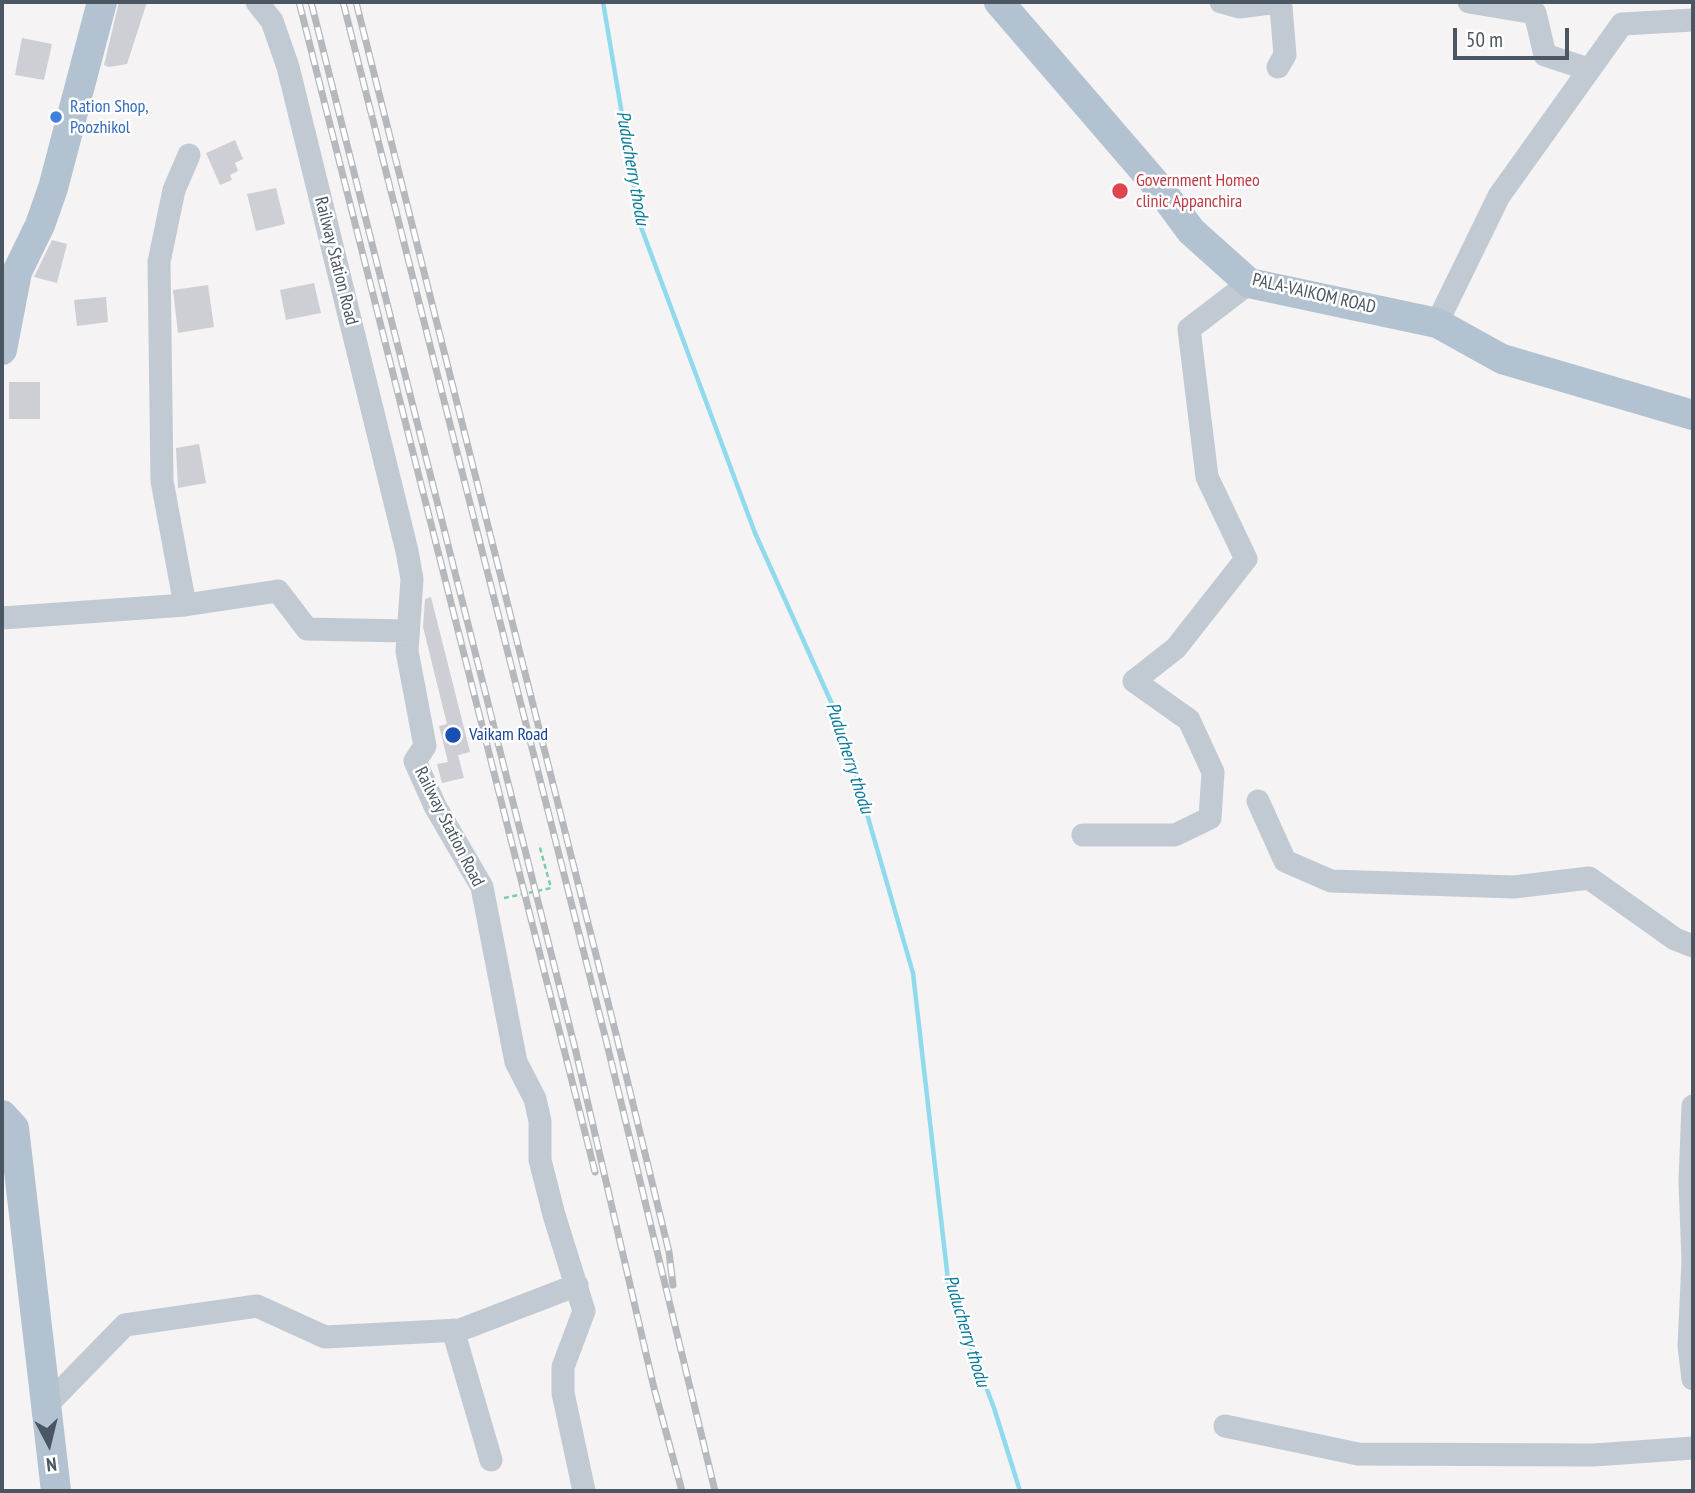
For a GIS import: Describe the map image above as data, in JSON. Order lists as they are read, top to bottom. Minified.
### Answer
{"streets":{"main road":["PALA-VAIKOM ROAD"],"street":["Railway Station Road"]},"water":["Puducherry thodu"],"places":["Ration Shop, Poozhikol","Government Homeo clinic Appanchira","Vaikam Road"],"scale_bar":"50 m","north":"bottom"}
